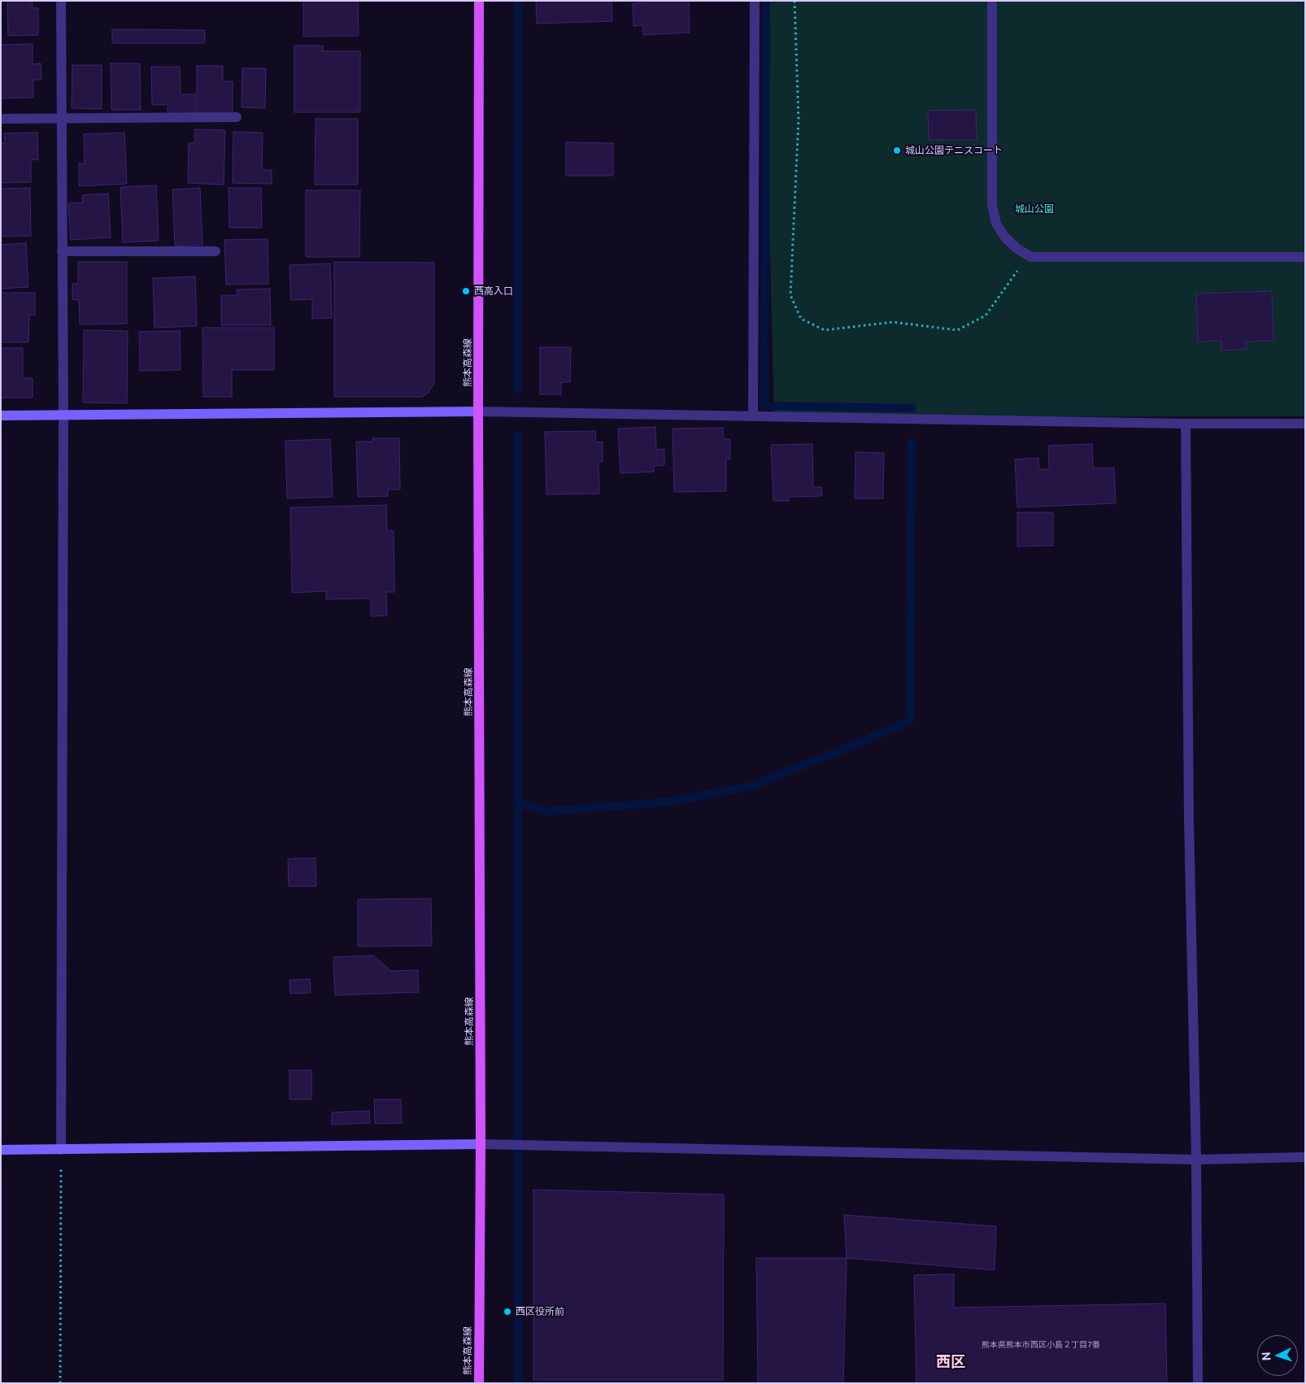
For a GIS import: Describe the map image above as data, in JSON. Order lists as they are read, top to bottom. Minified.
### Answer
{"streets":{"main road":["熊本高森線"]},"districts":["西区"],"parks":["城山公園"],"places":["城山公園テニスコート","西高入口","西区役所前"],"house_numbers":["熊本県熊本市西区小島２丁目7番"],"north":"left"}
